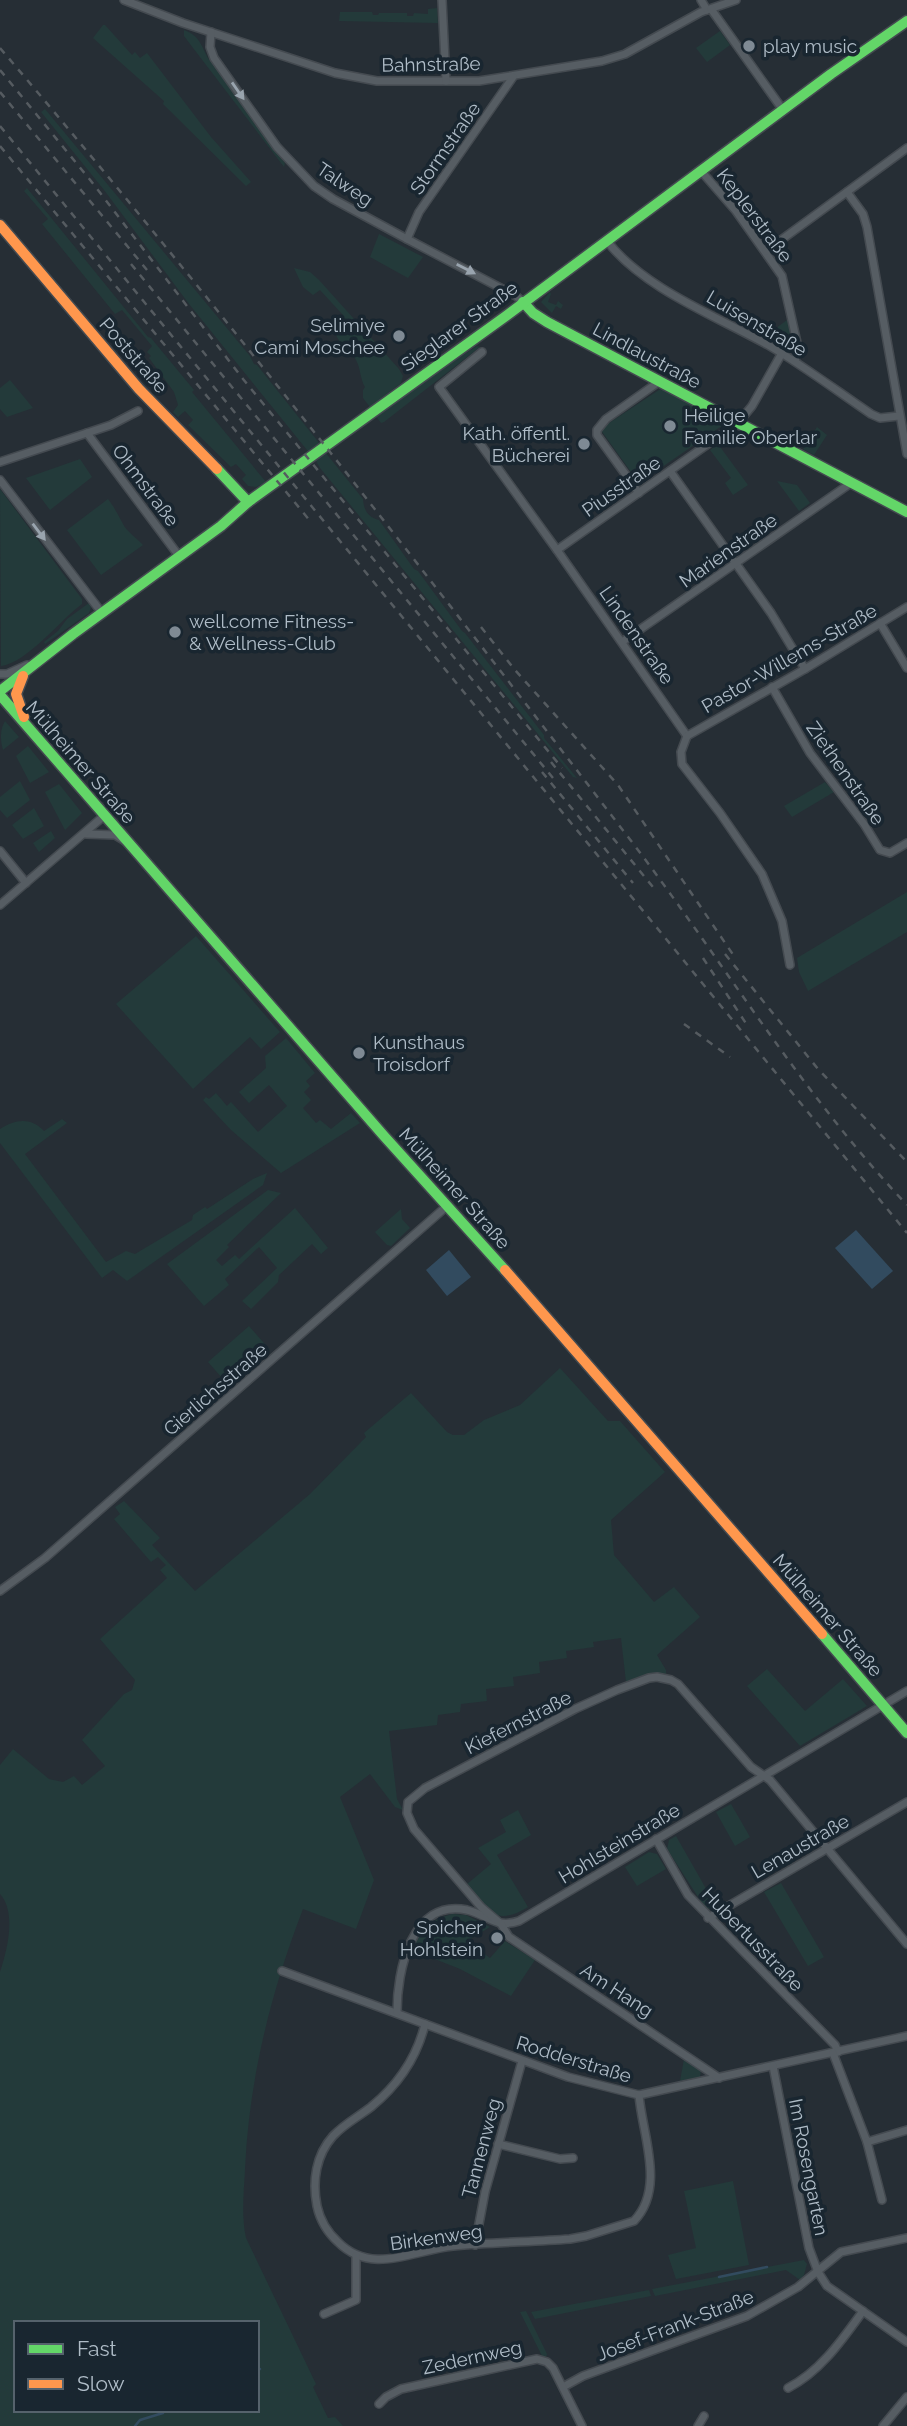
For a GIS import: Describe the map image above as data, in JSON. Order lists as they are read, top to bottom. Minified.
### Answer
{"streets":{"main road":["Sieglarer Straße","Poststraße","Lindlaustraße","Mülheimer Straße"],"street":["Bahnstraße","Stormstraße","Talweg","Keplerstraße","Luisenstraße","Ohmstraße","Piusstraße","Marienstraße","Lindenstraße","Pastor-Willems-Straße","Ziethenstraße","Gierlichsstraße","Kiefernstraße","Hohlsteinstraße","Lenaustraße","Hubertusstraße","Am Hang","Rodderstraße","Tannenweg","Im Rosengarten","Birkenweg","Josef-Frank-Straße","Zedernweg"]},"crossings":[["Bahnstraße","Stormstraße"],["Bahnstraße","Talweg"],["Stormstraße","Talweg"],["Talweg","Sieglarer Straße"],["Talweg","Lindlaustraße"],["Keplerstraße","Luisenstraße"],["Keplerstraße","Sieglarer Straße"],["Luisenstraße","Sieglarer Straße"],["Luisenstraße","Piusstraße"],["Sieglarer Straße","Poststraße"],["Sieglarer Straße","Lindlaustraße"],["Sieglarer Straße","Ohmstraße"],["Sieglarer Straße","Mülheimer Straße"],["Lindlaustraße","Piusstraße"],["Lindlaustraße","Marienstraße"],["Piusstraße","Lindenstraße"],["Marienstraße","Lindenstraße"],["Lindenstraße","Pastor-Willems-Straße"],["Pastor-Willems-Straße","Ziethenstraße"],["Mülheimer Straße","Gierlichsstraße"],["Mülheimer Straße","Hohlsteinstraße"],["Kiefernstraße","Hohlsteinstraße"],["Kiefernstraße","Am Hang"],["Hohlsteinstraße","Hubertusstraße"],["Hohlsteinstraße","Am Hang"],["Lenaustraße","Hubertusstraße"],["Hubertusstraße","Rodderstraße"],["Am Hang","Rodderstraße"],["Rodderstraße","Tannenweg"],["Rodderstraße","Im Rosengarten"],["Rodderstraße","Birkenweg"],["Tannenweg","Birkenweg"],["Im Rosengarten","Josef-Frank-Straße"],["Josef-Frank-Straße","Zedernweg"]],"one_way":["Talweg"],"places":["play music","Selimiye Cami Moschee","Heilige Familie Oberlar","Kath. öffentl. Bücherei","well.come Fitness- & Wellness-Club","Kunsthaus Troisdorf","Spicher Hohlstein"],"legend":["Fast","Slow"]}
